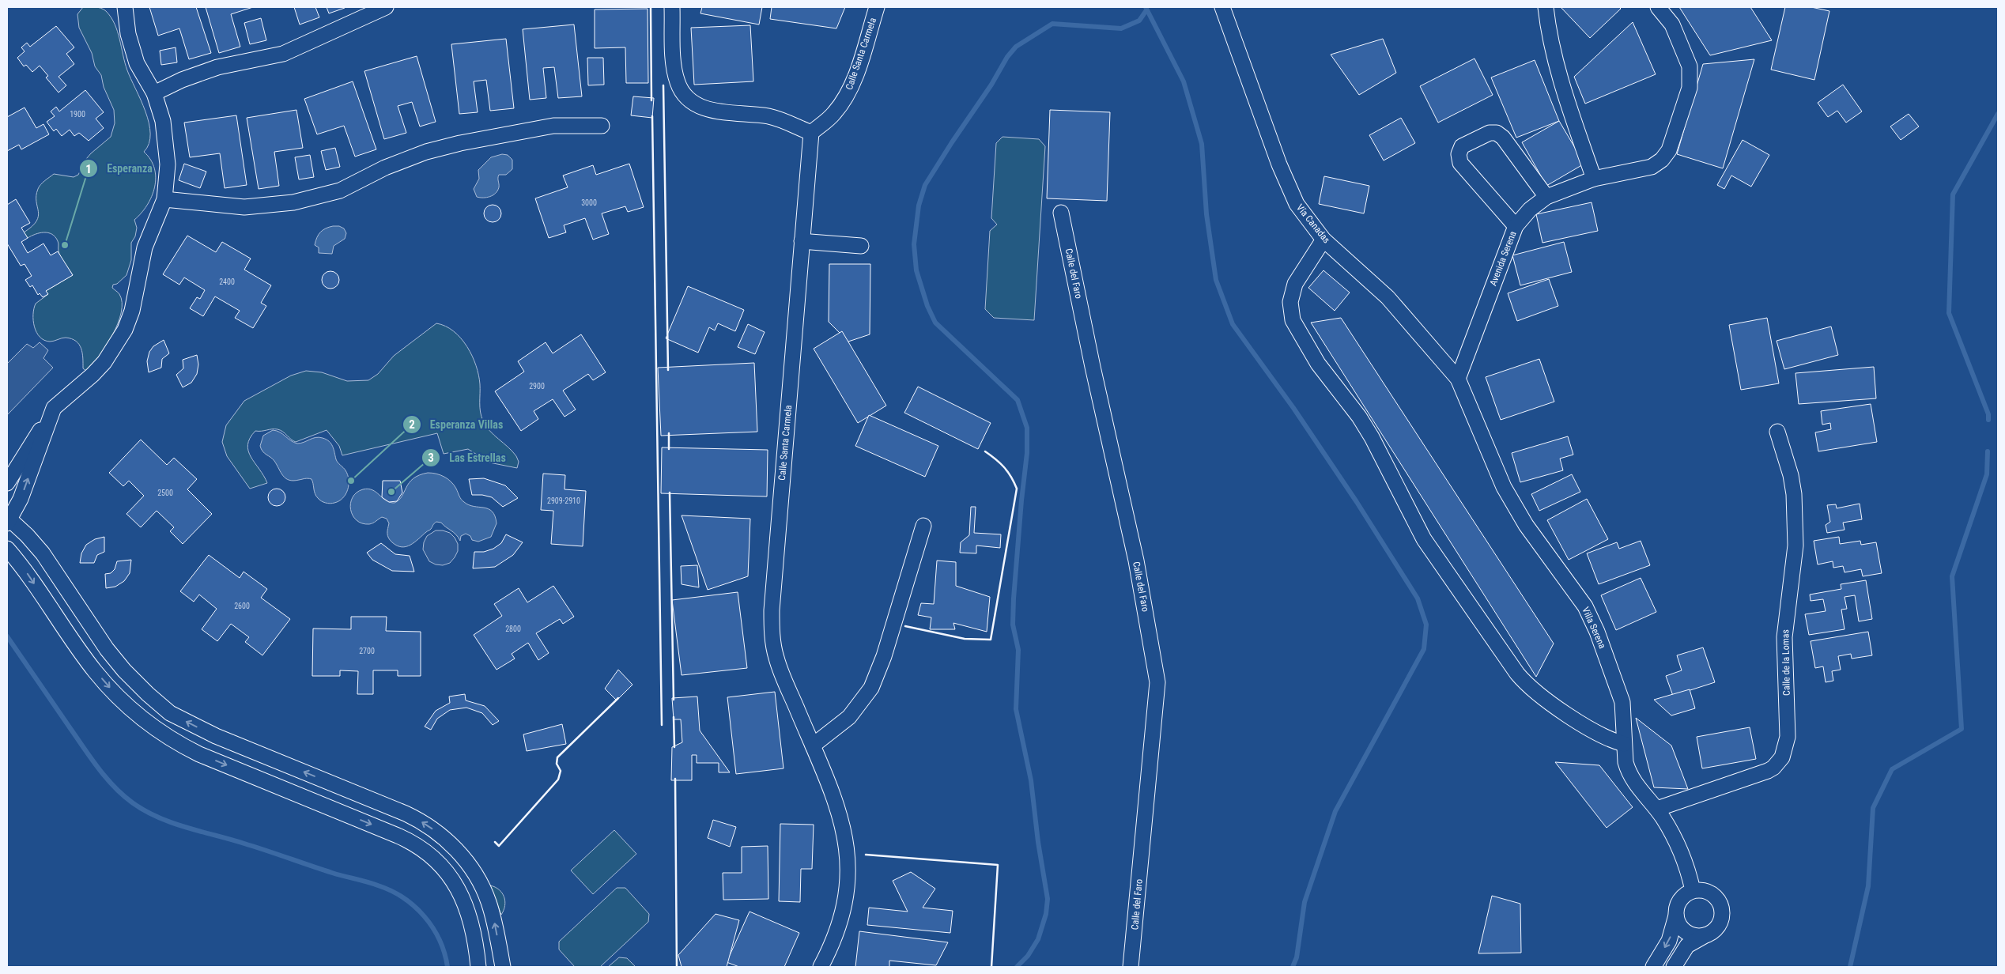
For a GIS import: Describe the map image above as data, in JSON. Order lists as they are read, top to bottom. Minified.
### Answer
{"streets":{"street":["Calle Santa Carmela","Vía Canadas","Avenida Serena","Calle del Faro","Villa Serena","Calle de la Lomas"]},"crossings":[["Vía Canadas","Avenida Serena"],["Vía Canadas","Villa Serena"],["Avenida Serena","Villa Serena"],["Villa Serena","Calle de la Lomas"]],"places":["Esperanza","Esperanza Villas","Las Estrellas"],"house_numbers":["1900","3000","2400","2900","2500","2909-2910","2600","2800","2700"]}
